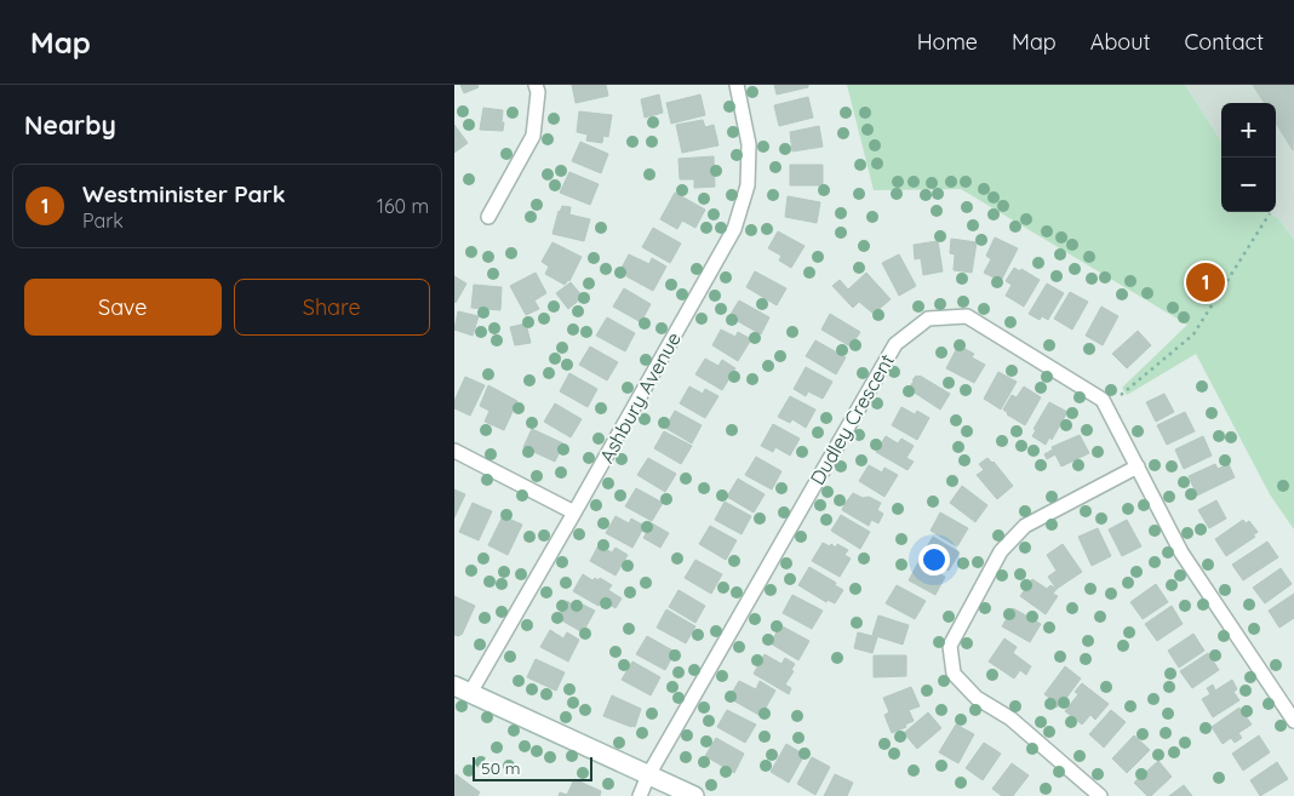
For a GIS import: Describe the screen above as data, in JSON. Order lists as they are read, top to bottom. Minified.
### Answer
{"streets":{"street":["Ashbury Avenue","Dudley Crescent"]},"scale_bar":"50 m","page":{"header":"Map","nav":["Home","Map","About","Contact"],"heading":"Nearby","map_buttons":["+","−"],"list":[{"mark":"1","name":"Westminister Park","note":"Park","value":"160 m"}],"buttons":["Save","Share"],"pins":"1","scale":"50 m"}}
